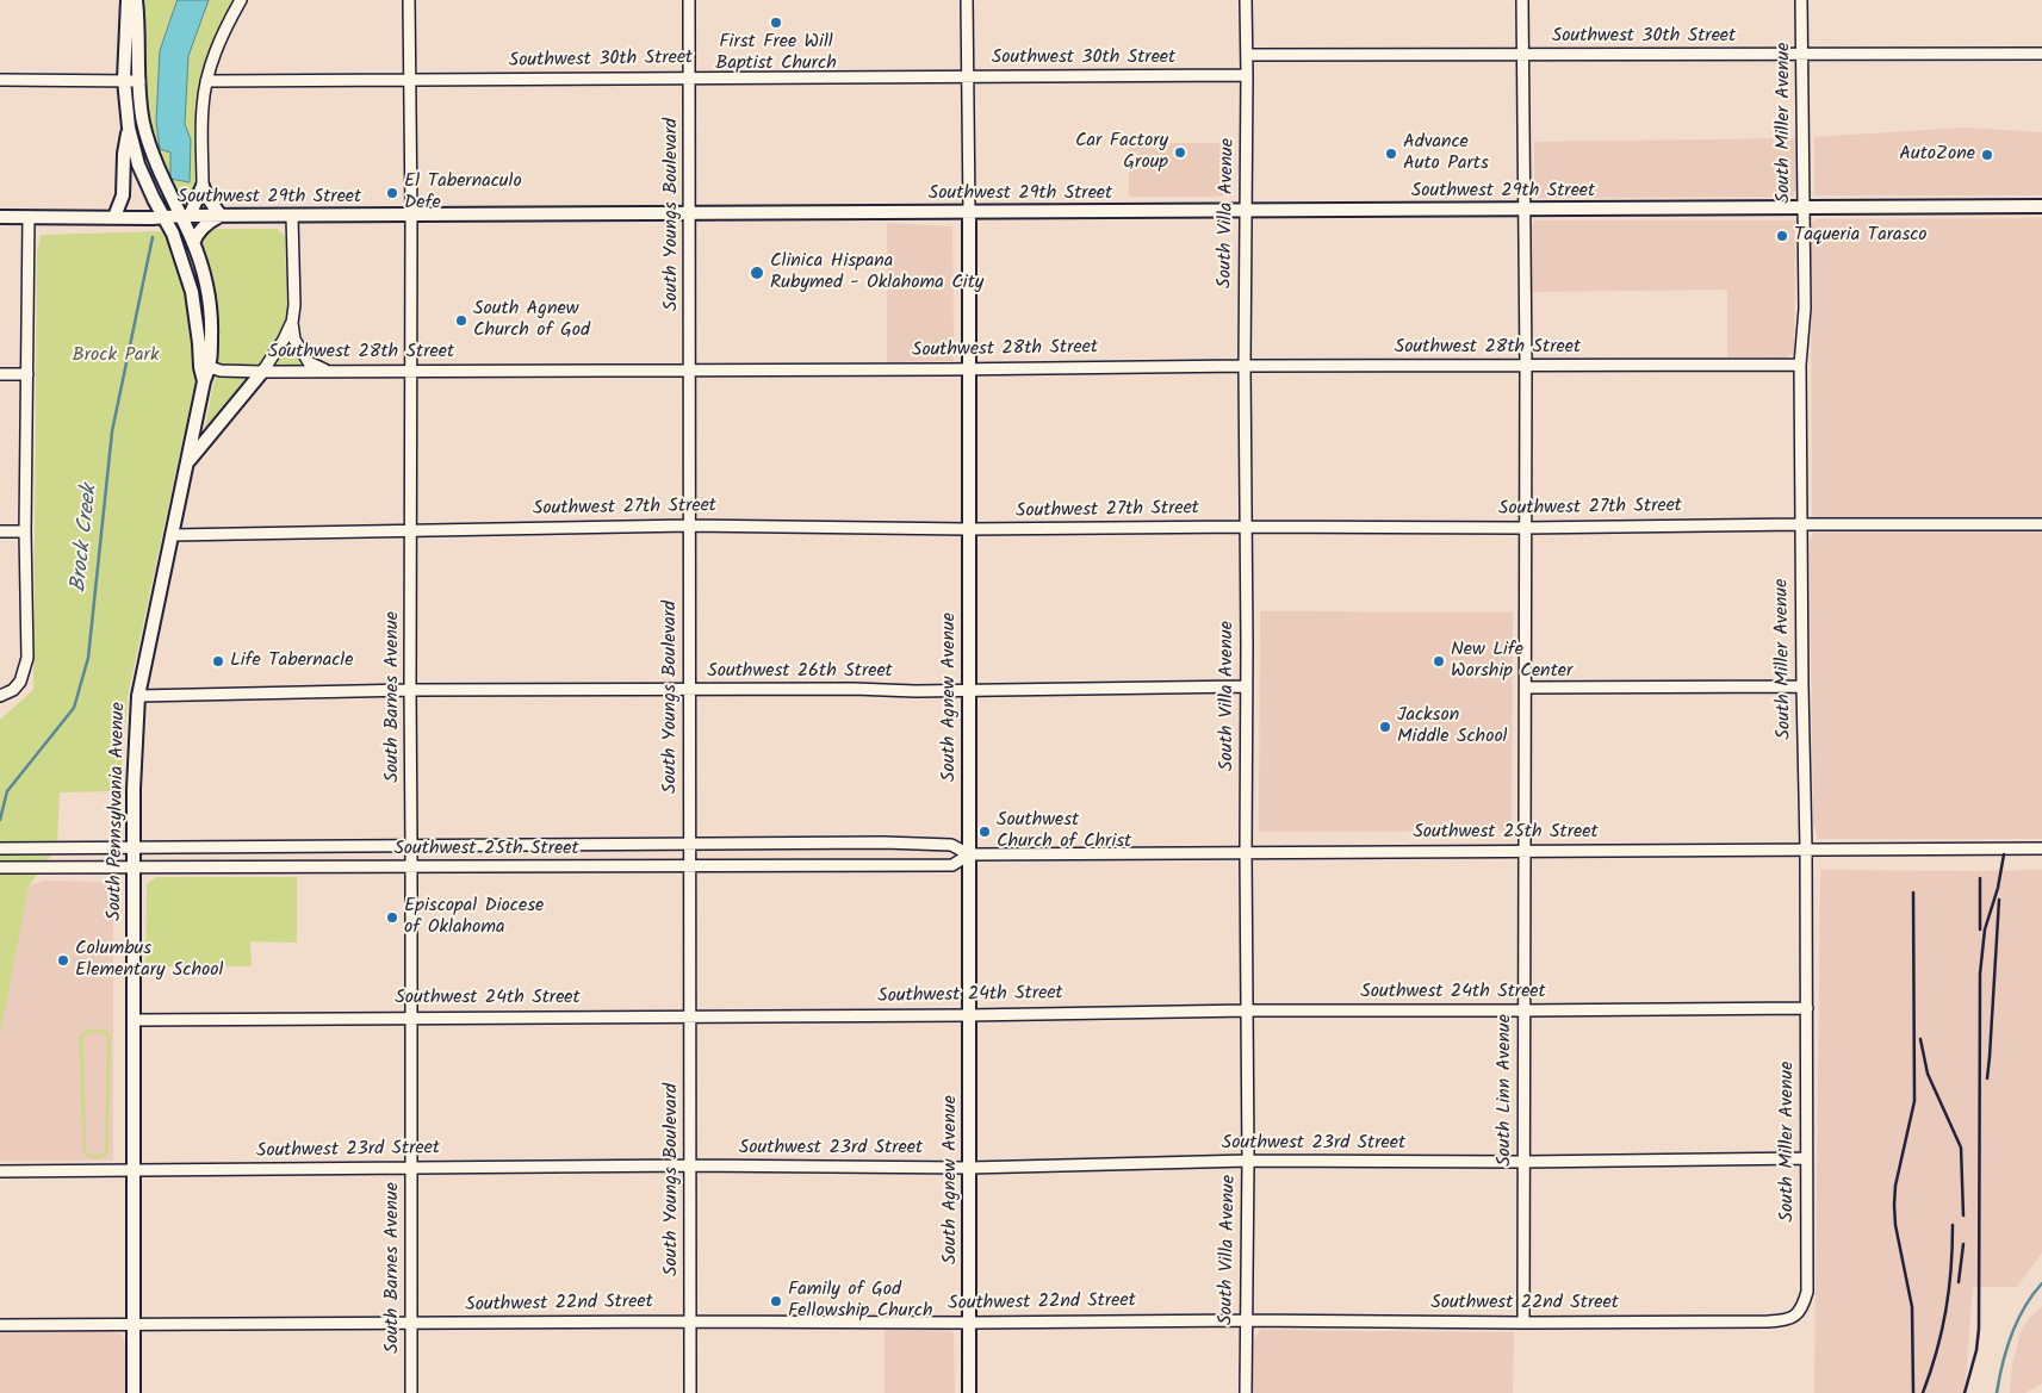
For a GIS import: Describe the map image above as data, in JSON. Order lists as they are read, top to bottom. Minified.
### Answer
{"streets":{"main road":["Southwest 29th Street","South Agnew Avenue","South Pennsylvania Avenue"],"street":["Southwest 30th Street","South Miller Avenue","South Villa Avenue","South Youngs Boulevard","Southwest 28th Street","Southwest 27th Street","Southwest 26th Street","South Barnes Avenue","Southwest 25th Street","Southwest 24th Street","South Linn Avenue","Southwest 23rd Street","Southwest 22nd Street"]},"crossings":[["Southwest 30th Street","South Miller Avenue"],["Southwest 30th Street","South Villa Avenue"],["Southwest 30th Street","South Youngs Boulevard"],["Southwest 30th Street","South Barnes Avenue"],["Southwest 30th Street","South Agnew Avenue"],["Southwest 30th Street","South Linn Avenue"],["South Miller Avenue","Southwest 29th Street"],["South Miller Avenue","Southwest 28th Street"],["South Miller Avenue","Southwest 27th Street"],["South Miller Avenue","Southwest 25th Street"],["South Miller Avenue","Southwest 24th Street"],["South Miller Avenue","Southwest 23rd Street"],["South Miller Avenue","Southwest 22nd Street"],["Southwest 29th Street","South Villa Avenue"],["Southwest 29th Street","South Youngs Boulevard"],["Southwest 29th Street","South Barnes Avenue"],["Southwest 29th Street","South Agnew Avenue"],["Southwest 29th Street","South Pennsylvania Avenue"],["Southwest 29th Street","South Linn Avenue"],["South Villa Avenue","Southwest 28th Street"],["South Villa Avenue","Southwest 27th Street"],["South Villa Avenue","Southwest 26th Street"],["South Villa Avenue","Southwest 25th Street"],["South Villa Avenue","Southwest 24th Street"],["South Villa Avenue","Southwest 23rd Street"],["South Villa Avenue","Southwest 22nd Street"],["South Youngs Boulevard","Southwest 28th Street"],["South Youngs Boulevard","Southwest 27th Street"],["South Youngs Boulevard","Southwest 26th Street"],["South Youngs Boulevard","Southwest 25th Street"],["South Youngs Boulevard","Southwest 24th Street"],["South Youngs Boulevard","Southwest 23rd Street"],["South Youngs Boulevard","Southwest 22nd Street"],["Southwest 28th Street","South Barnes Avenue"],["Southwest 28th Street","South Agnew Avenue"],["Southwest 28th Street","South Pennsylvania Avenue"],["Southwest 28th Street","South Linn Avenue"],["Southwest 27th Street","South Barnes Avenue"],["Southwest 27th Street","South Agnew Avenue"],["Southwest 27th Street","South Pennsylvania Avenue"],["Southwest 27th Street","South Linn Avenue"],["Southwest 26th Street","South Barnes Avenue"],["Southwest 26th Street","South Agnew Avenue"],["Southwest 26th Street","South Pennsylvania Avenue"],["South Barnes Avenue","Southwest 25th Street"],["South Barnes Avenue","Southwest 24th Street"],["South Barnes Avenue","Southwest 23rd Street"],["South Barnes Avenue","Southwest 22nd Street"],["South Agnew Avenue","Southwest 25th Street"],["South Agnew Avenue","Southwest 24th Street"],["South Agnew Avenue","Southwest 23rd Street"],["South Agnew Avenue","Southwest 22nd Street"],["South Pennsylvania Avenue","Southwest 25th Street"],["South Pennsylvania Avenue","Southwest 24th Street"],["South Pennsylvania Avenue","Southwest 23rd Street"],["South Pennsylvania Avenue","Southwest 22nd Street"],["Southwest 25th Street","South Linn Avenue"],["Southwest 24th Street","South Linn Avenue"],["South Linn Avenue","Southwest 23rd Street"],["South Linn Avenue","Southwest 22nd Street"]],"water":["Brock Creek"],"parks":["Brock Park"],"places":["First Free Will Baptist Church","Car Factory Group","Advance Auto Parts","AutoZone","El Tabernaculo Defe","Taqueria Tarasco","Clinica Hispana Rubymed - Oklahoma City","South Agnew Church of God","Life Tabernacle","New Life Worship Center","Jackson Middle School","Southwest Church of Christ","Episcopal Diocese of Oklahoma","Columbus Elementary School","Family of God Fellowship Church"]}
